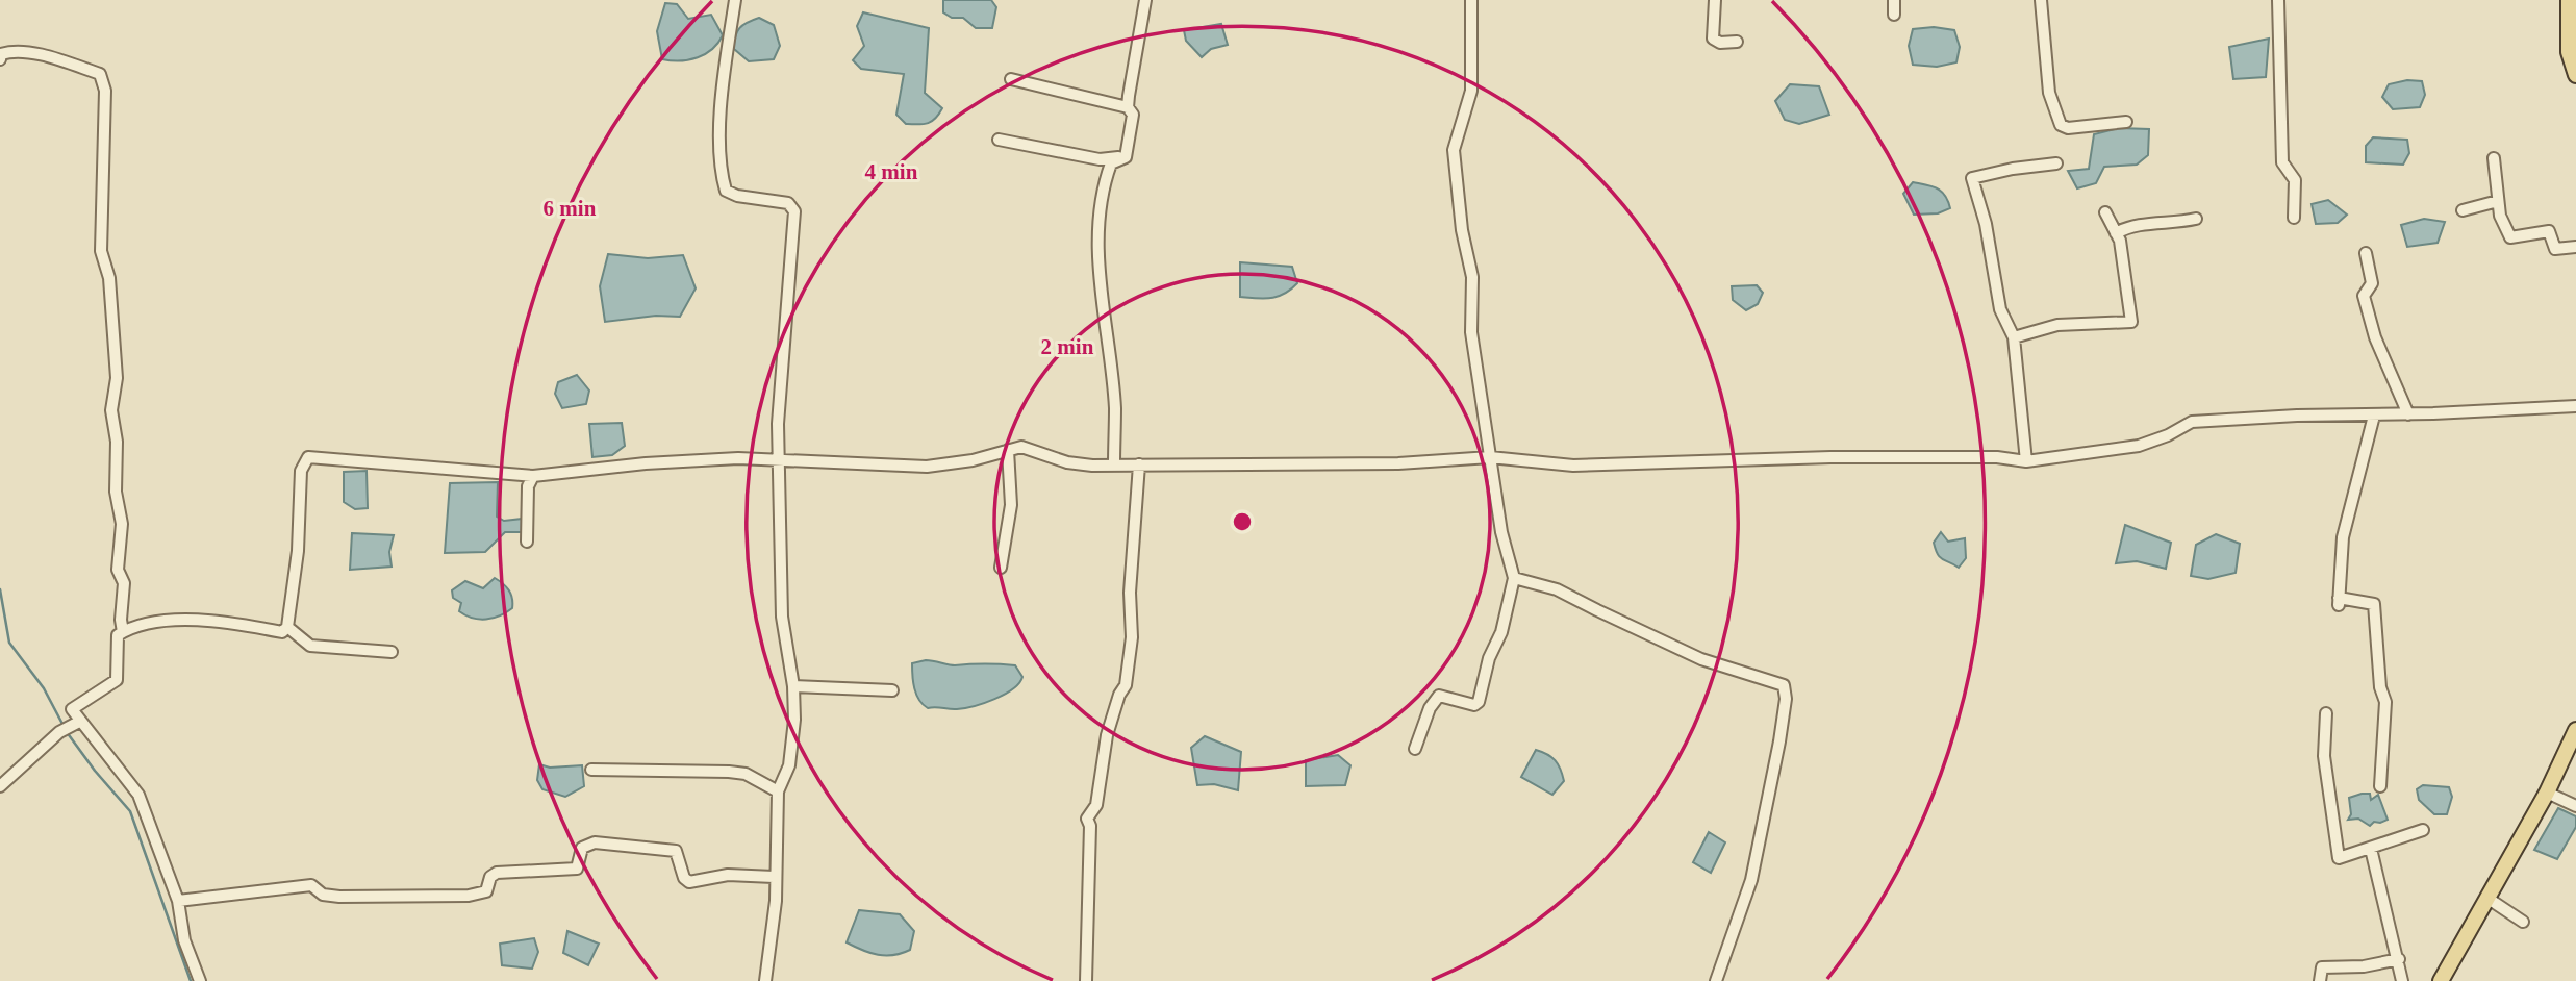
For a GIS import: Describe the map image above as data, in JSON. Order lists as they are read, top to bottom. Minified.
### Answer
{"rings":["4 min","6 min","2 min"]}
